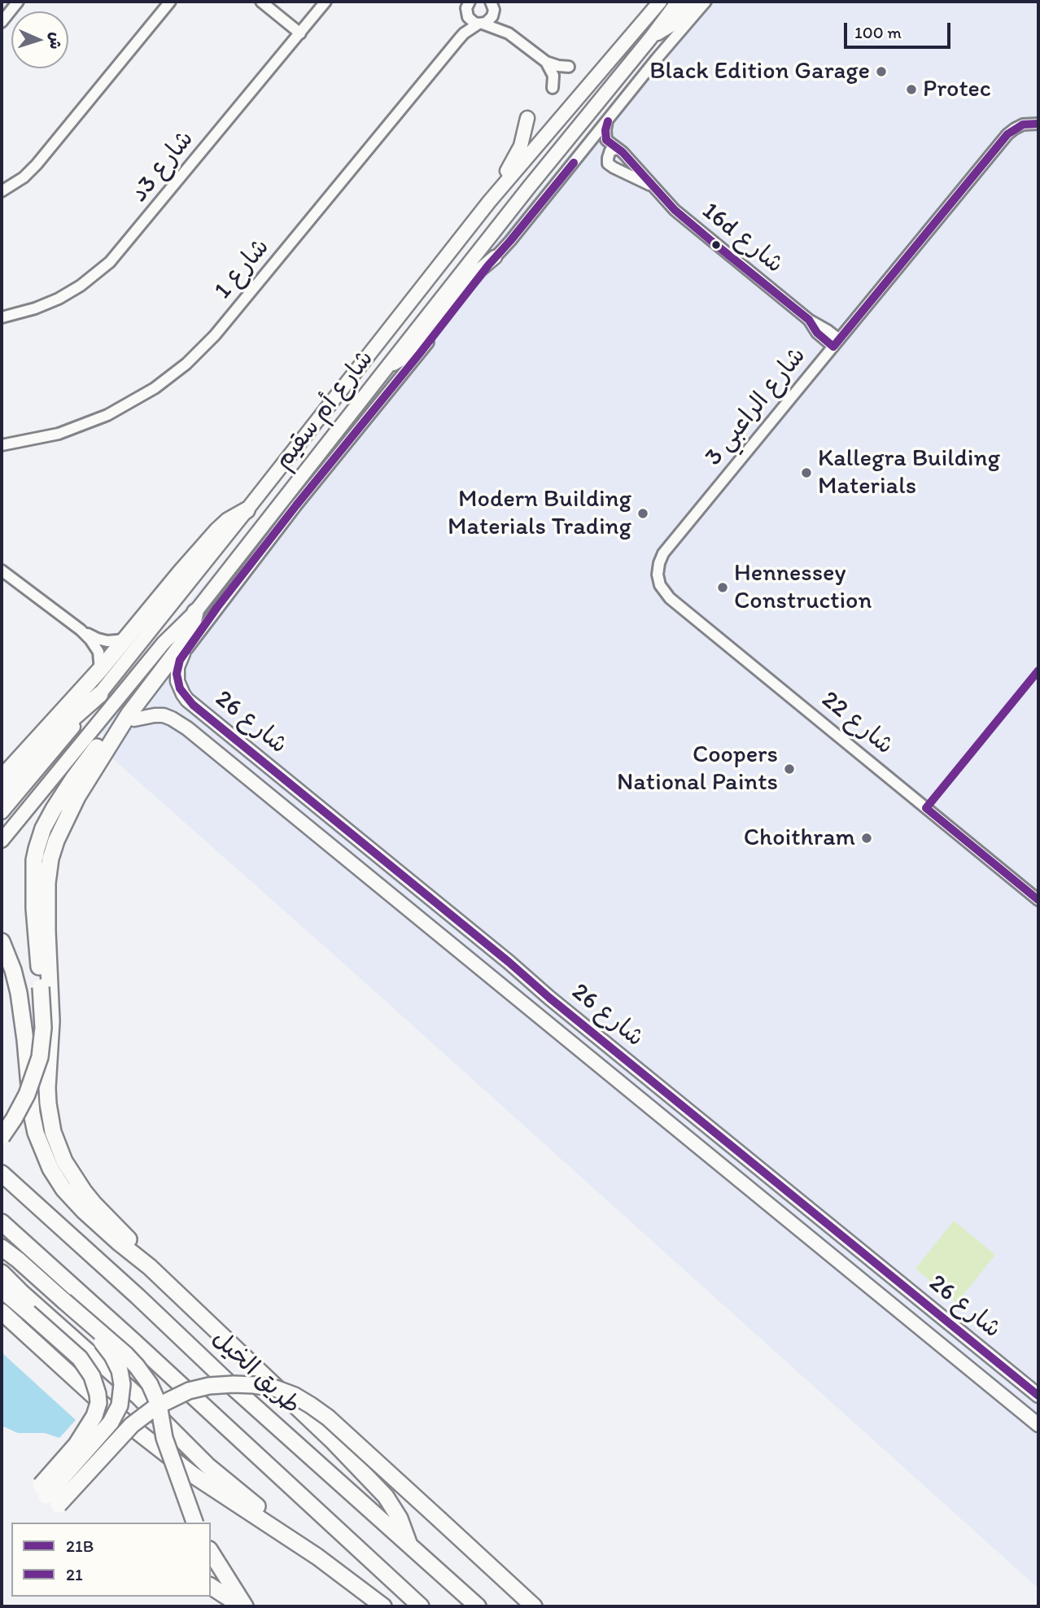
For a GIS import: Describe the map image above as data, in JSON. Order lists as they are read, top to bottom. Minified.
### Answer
{"streets":{"highway":["طريق الخيل"],"main road":["شارع أم سقيم","شارع 26"],"street":["شارع 3د","16d شارع","شارع 1","شارع الراعبي 3","شارع 22"]},"crossings":[["16d شارع","شارع الراعبي 3"],["شارع الراعبي 3","شارع 22"]],"places":["Black Edition Garage","Protec","Kallegra Building Materials","Modern Building Materials Trading","Hennessey Construction","Coopers National Paints","Choithram"],"lines":["transit line 21B","transit line 21"],"legend":["21B","21"],"scale_bar":"100 m","north":"right"}
